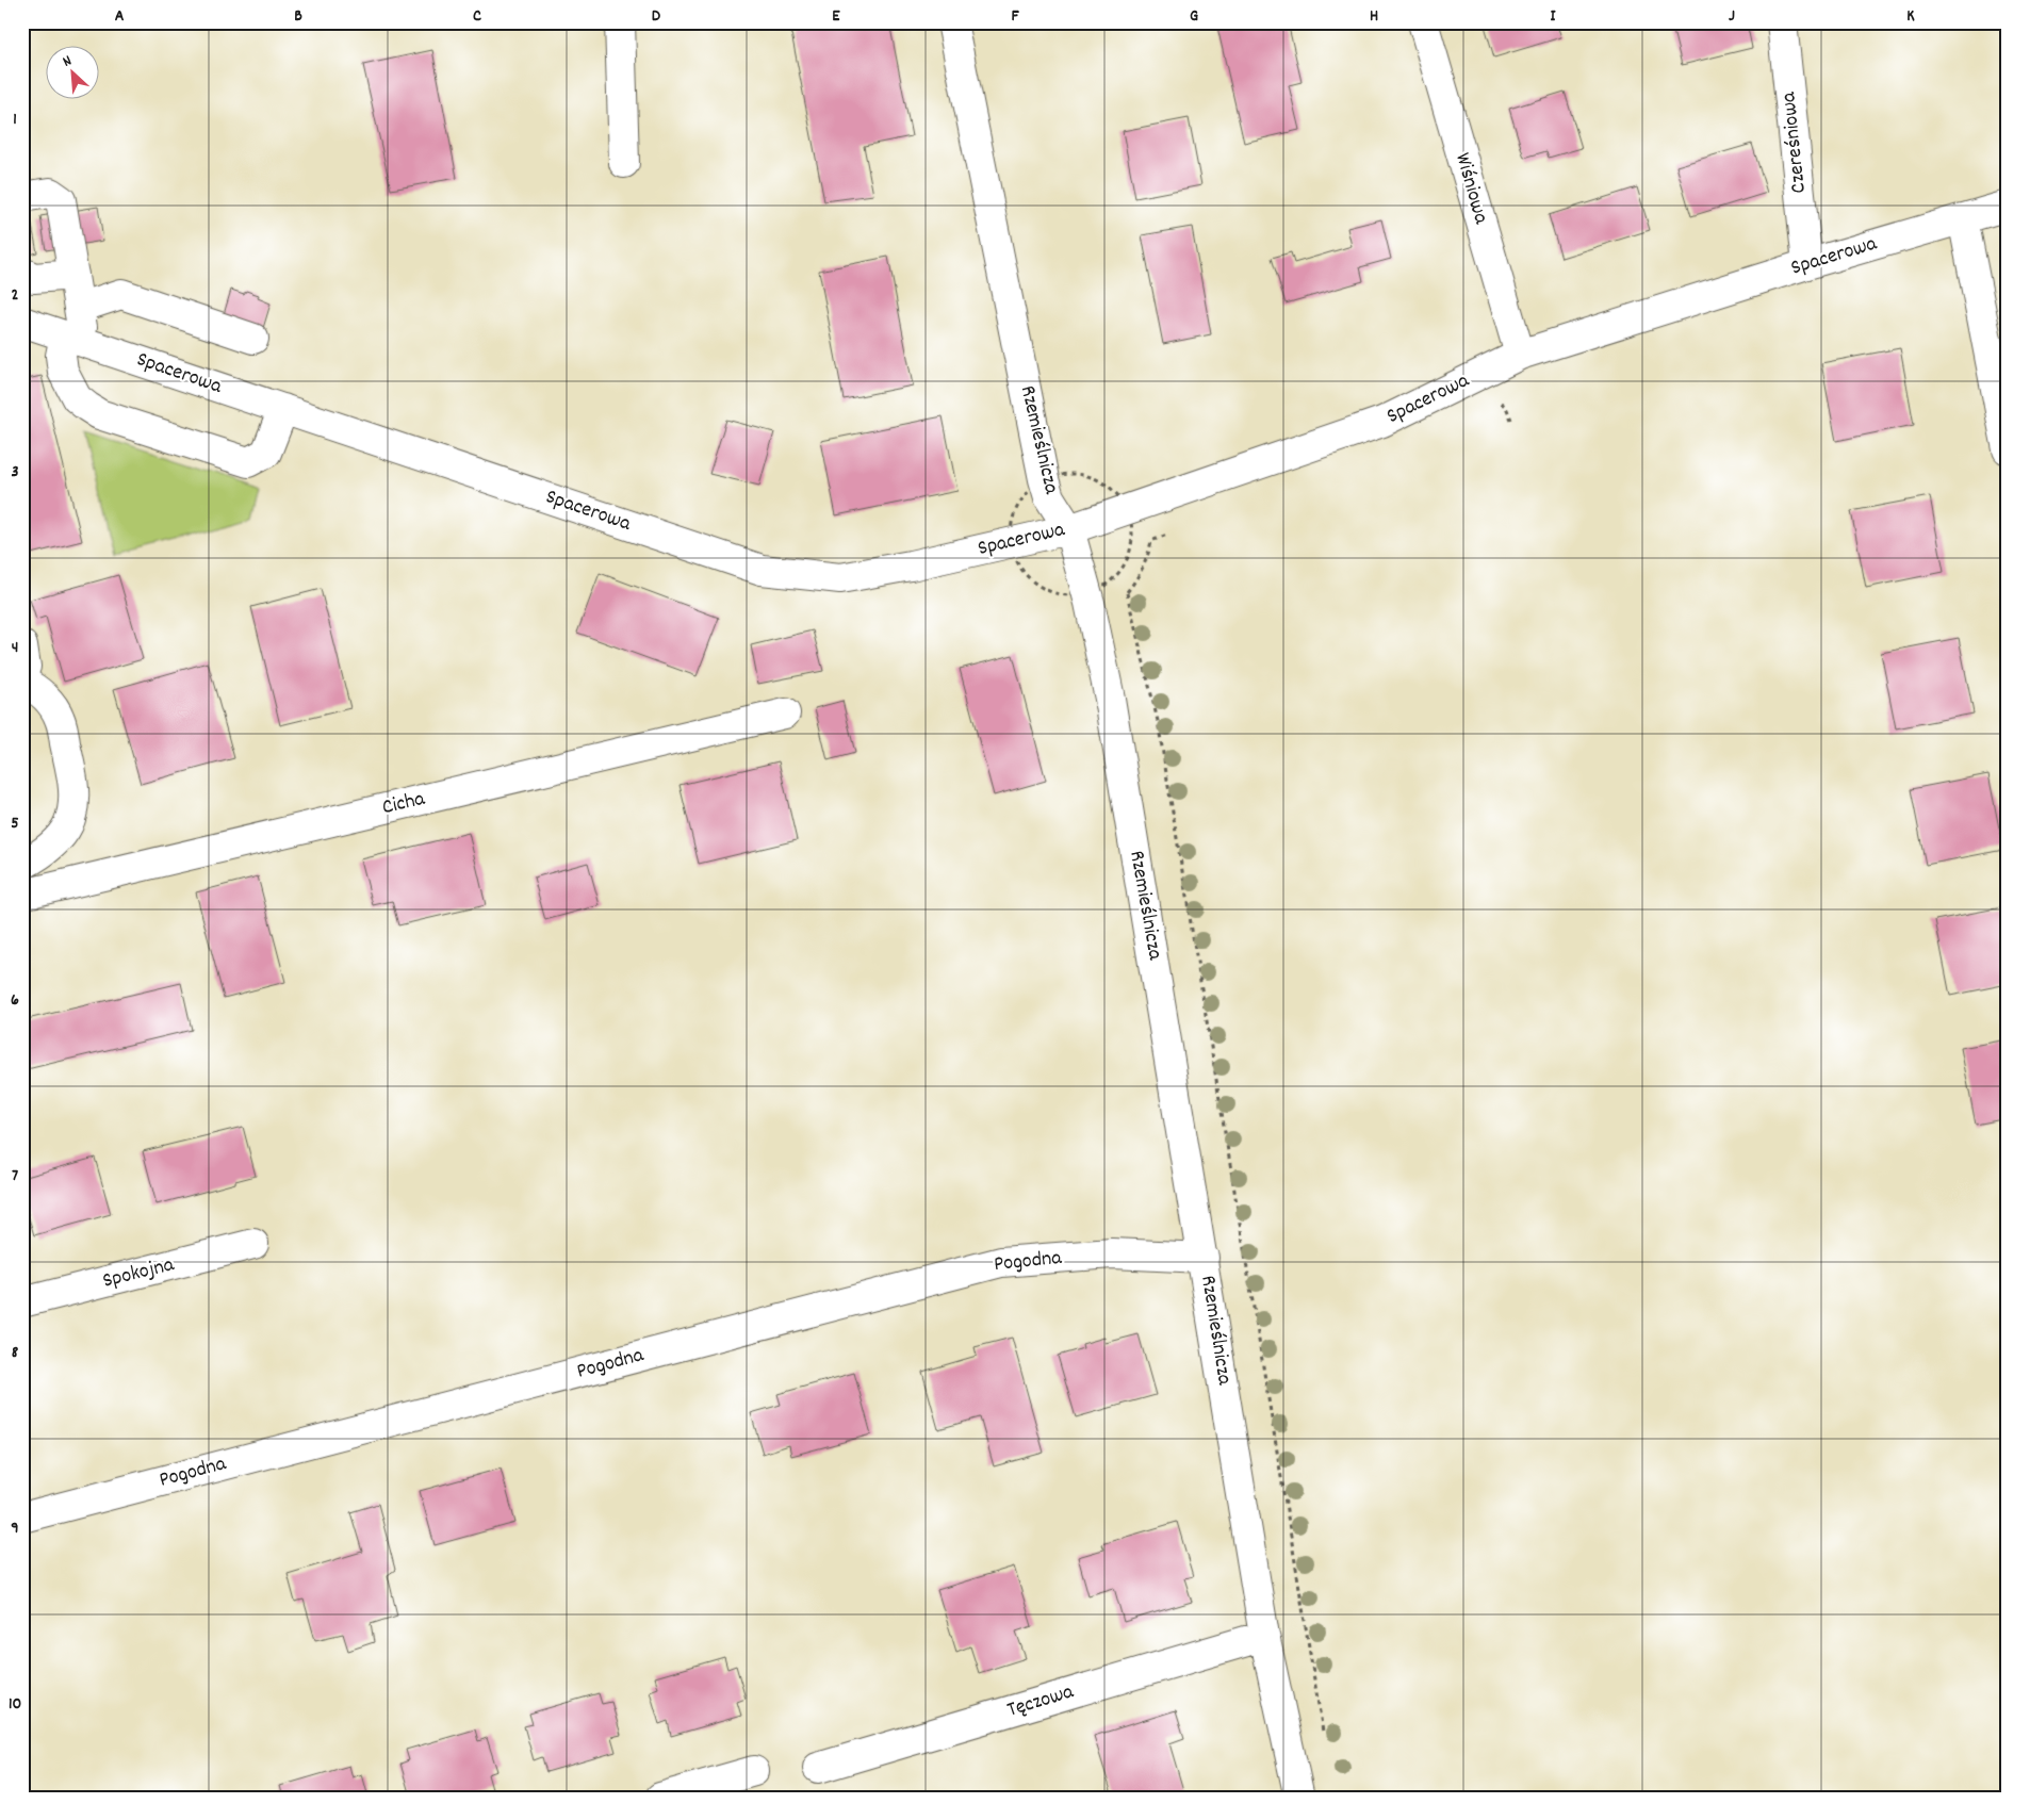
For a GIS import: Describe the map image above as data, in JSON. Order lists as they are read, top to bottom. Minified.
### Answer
{"streets":{"street":["Czereśniowa","Wiśniowa","Spacerowa","Rzemieślnicza","Cicha","Pogodna","Spokojna","Tęczowa"]},"crossings":[["Czereśniowa","Spacerowa"],["Wiśniowa","Spacerowa"],["Spacerowa","Rzemieślnicza"],["Rzemieślnicza","Pogodna"],["Rzemieślnicza","Tęczowa"]],"north":"top left","grid":{"columns":["A","B","C","D","E","F","G","H","I","J","K"],"rows":["1","2","3","4","5","6","7","8","9","10"]}}
